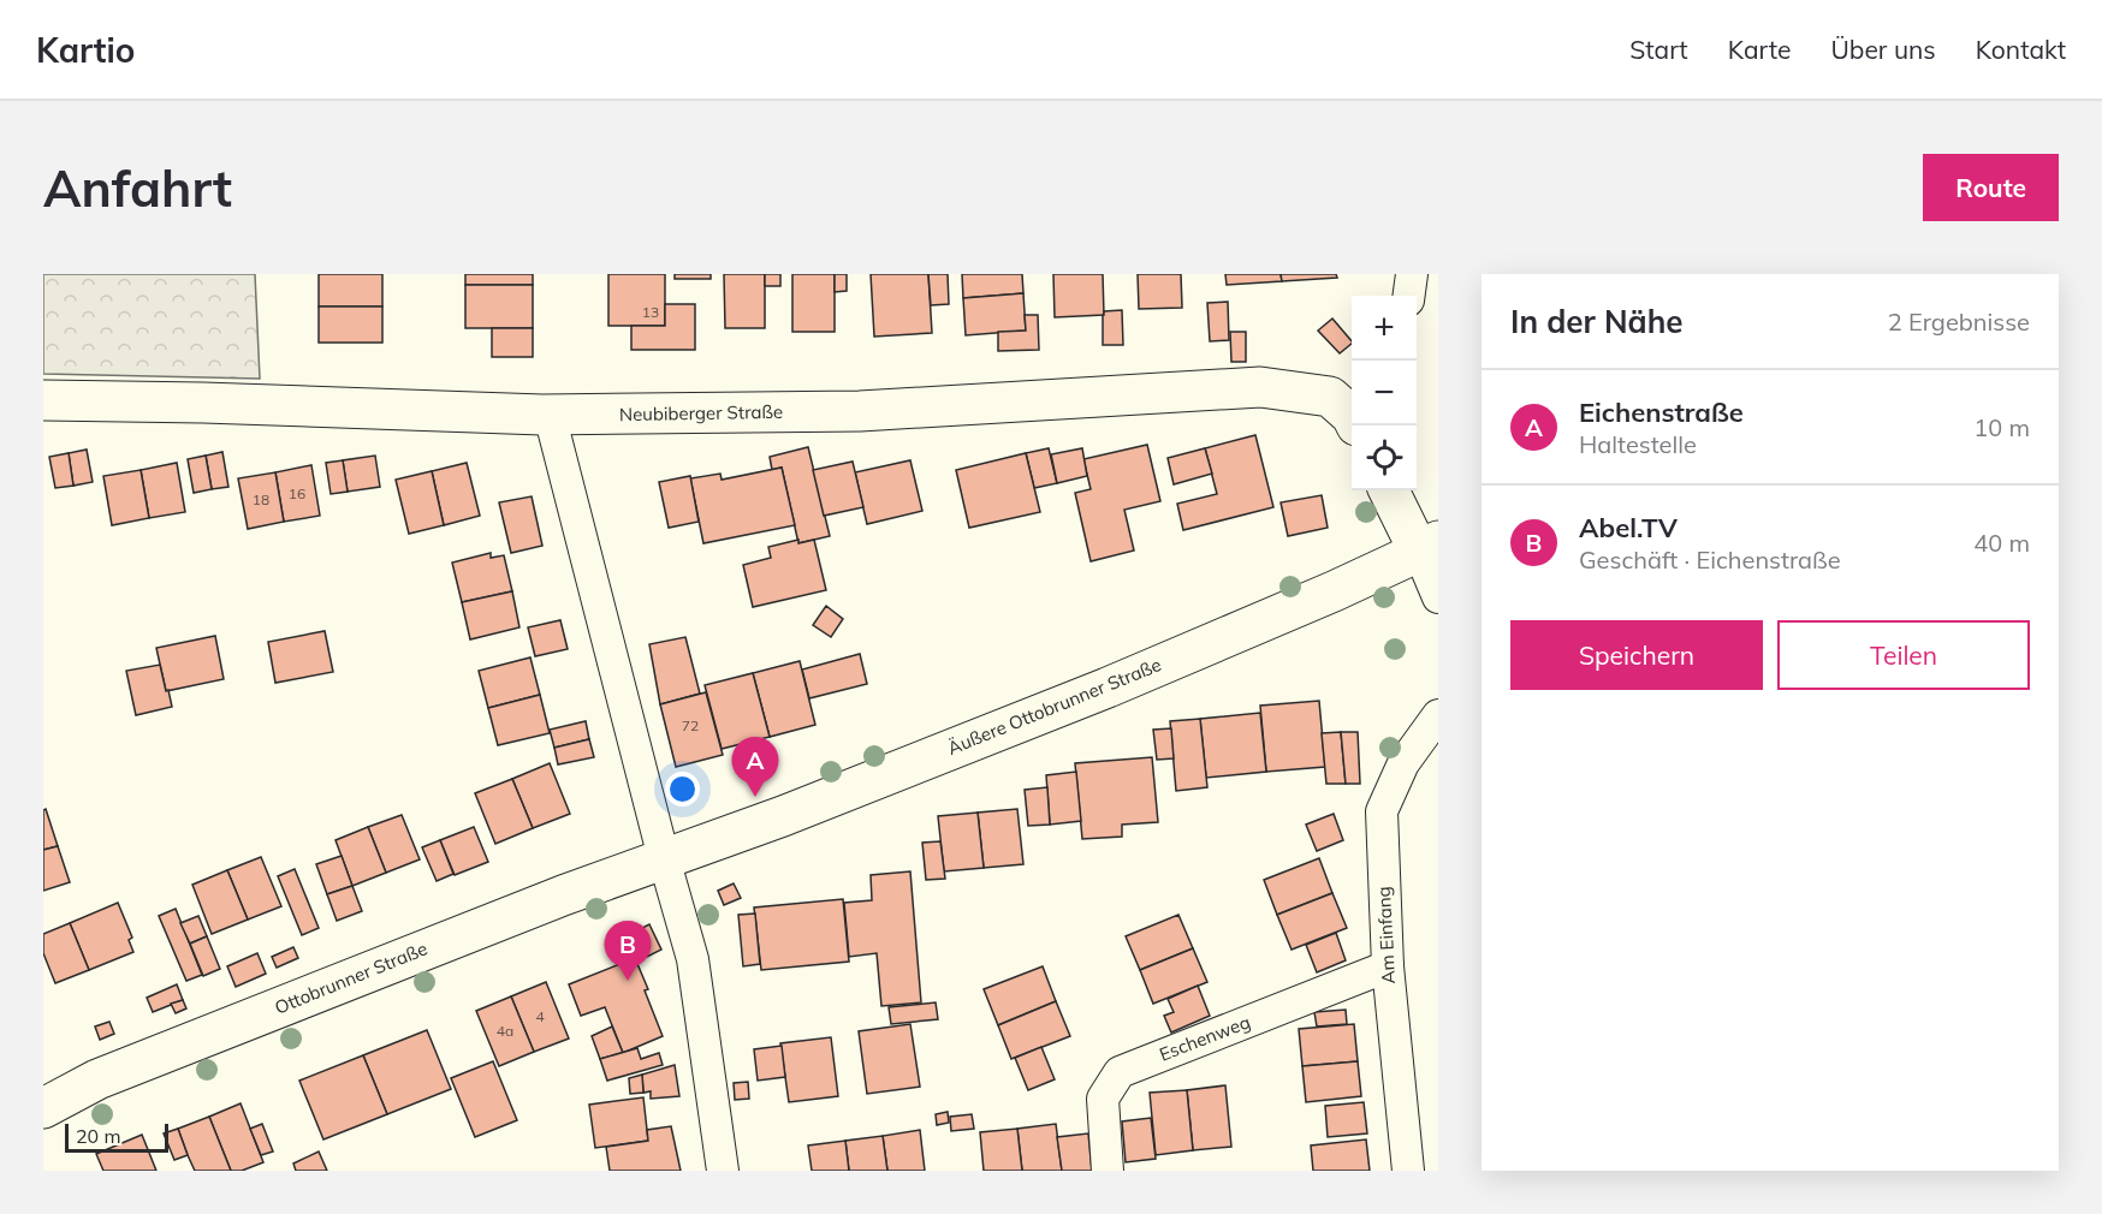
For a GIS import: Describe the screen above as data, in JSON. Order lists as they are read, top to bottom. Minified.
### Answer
{"streets":{"main road":["Neubiberger Straße","Äußere Ottobrunner Straße","Ottobrunner Straße"],"street":["Am Einfang","Eschenweg"]},"crossings":[["Äußere Ottobrunner Straße","Ottobrunner Straße"],["Am Einfang","Eschenweg"]],"house_numbers":["13","16","18","72","4","4a"],"scale_bar":"20 m","page":{"header":"Kartio","nav":["Start","Karte","Über uns","Kontakt"],"buttons":["Route",["Speichern","Teilen"]],"title":"Anfahrt","heading":["In der Nähe","2 Ergebnisse"],"map_buttons":["+","−"],"list":[{"mark":"A","name":"Eichenstraße","note":"Haltestelle","value":"10 m"},{"mark":"B","name":"Abel.TV","note":"Geschäft · Eichenstraße","value":"40 m"}],"pins":["A","B"],"scale":"20 m"}}
